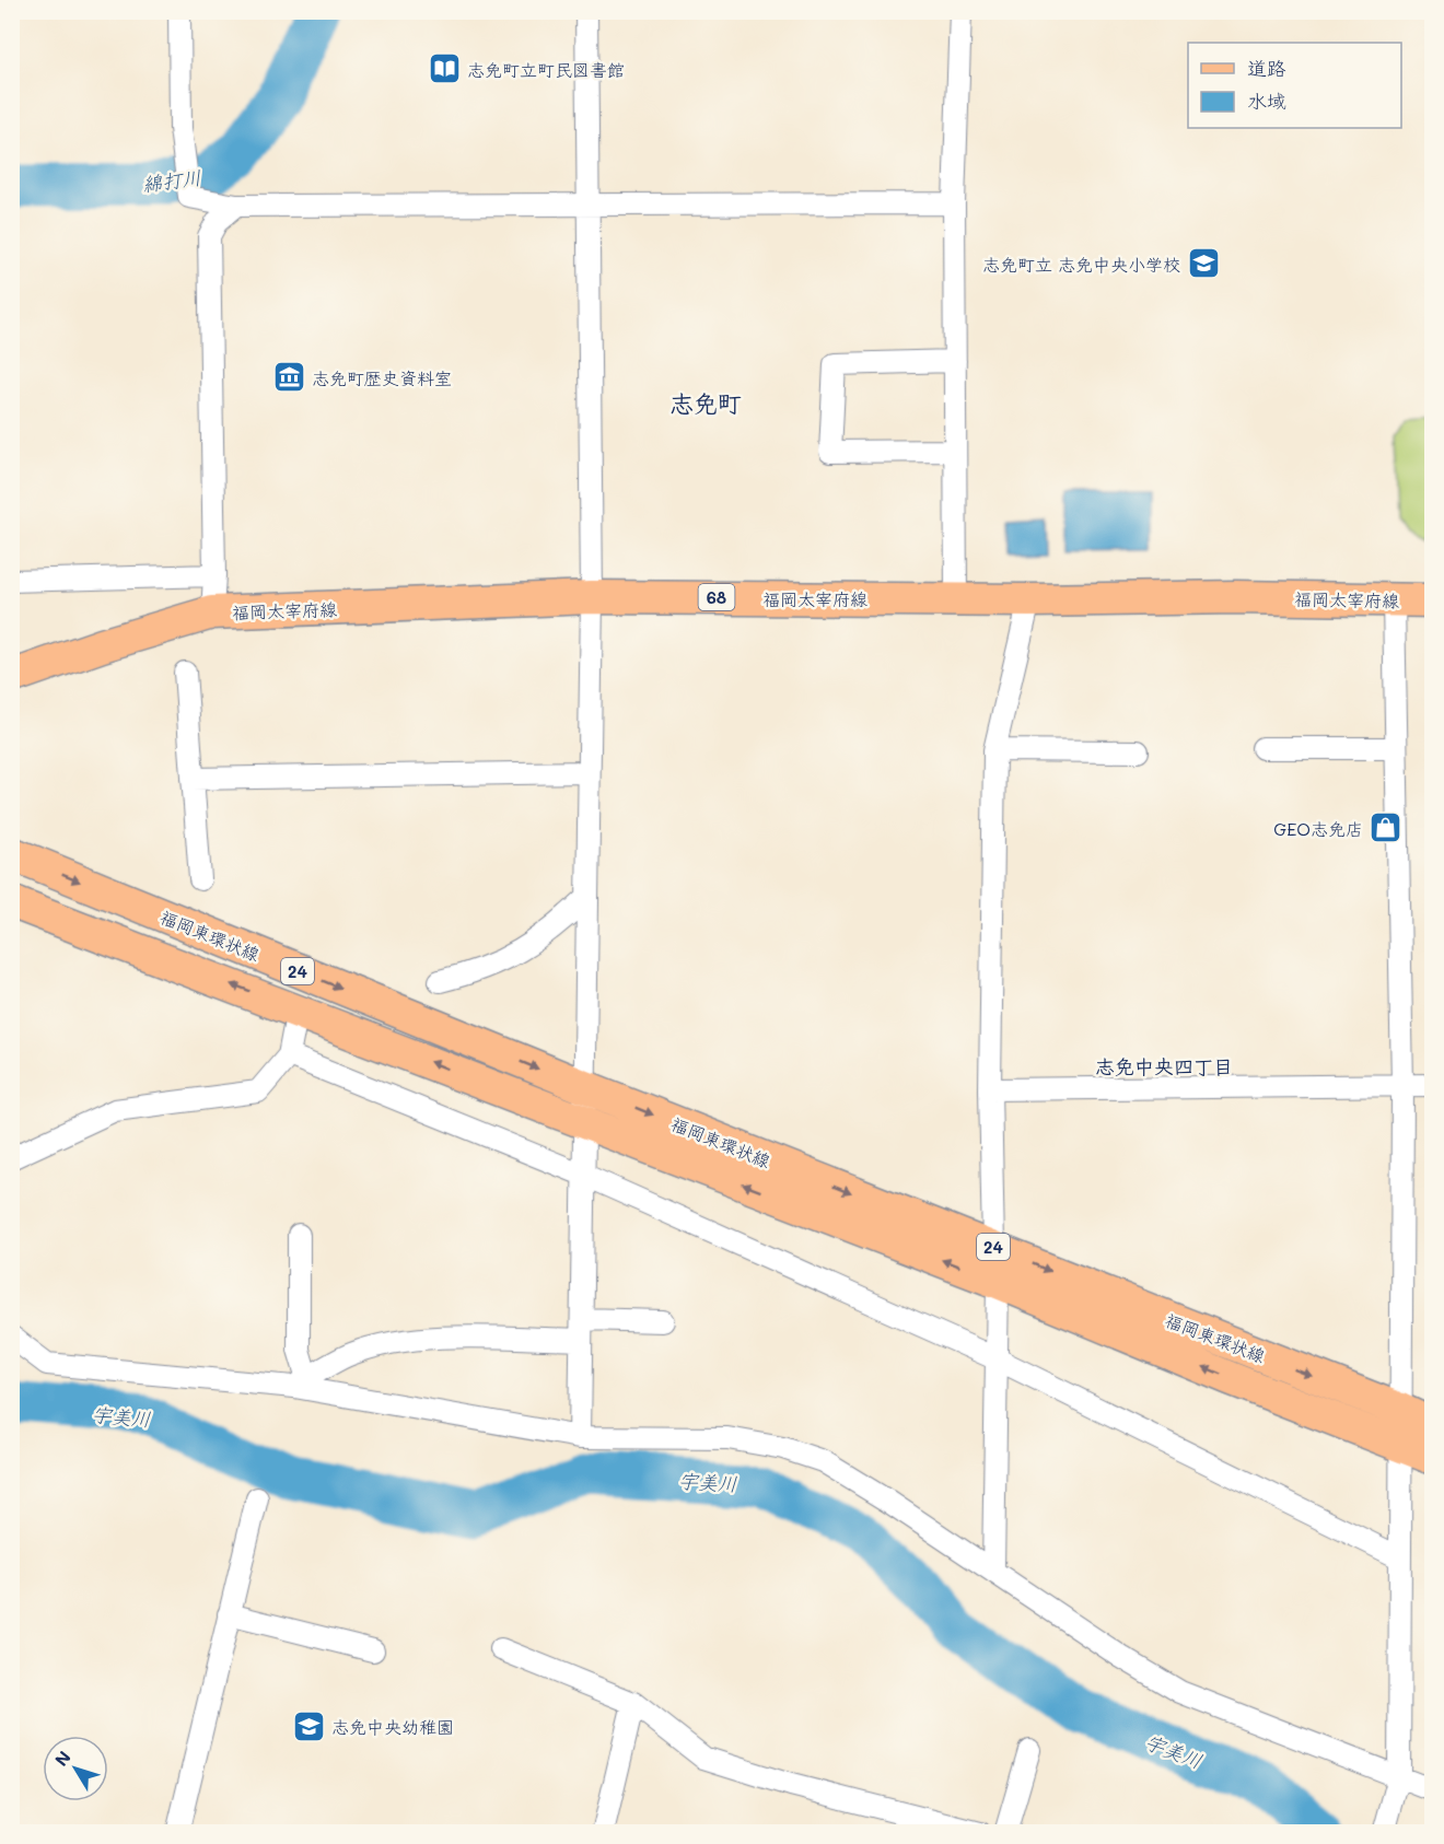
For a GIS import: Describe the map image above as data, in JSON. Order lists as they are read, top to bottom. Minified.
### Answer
{"streets":{"main road":["68","福岡太宰府線","福岡東環状線","24"]},"districts":["志免町","志免中央四丁目"],"water":["綿打川","宇美川"],"places":{"library":["志免町立町民図書館"],"school or university":["志免町立 志免中央小学校","志免中央幼稚園"],"museum":["志免町歴史資料室"],"shop":["GEO志免店"]},"legend":["道路","水域"],"north":"top left"}
